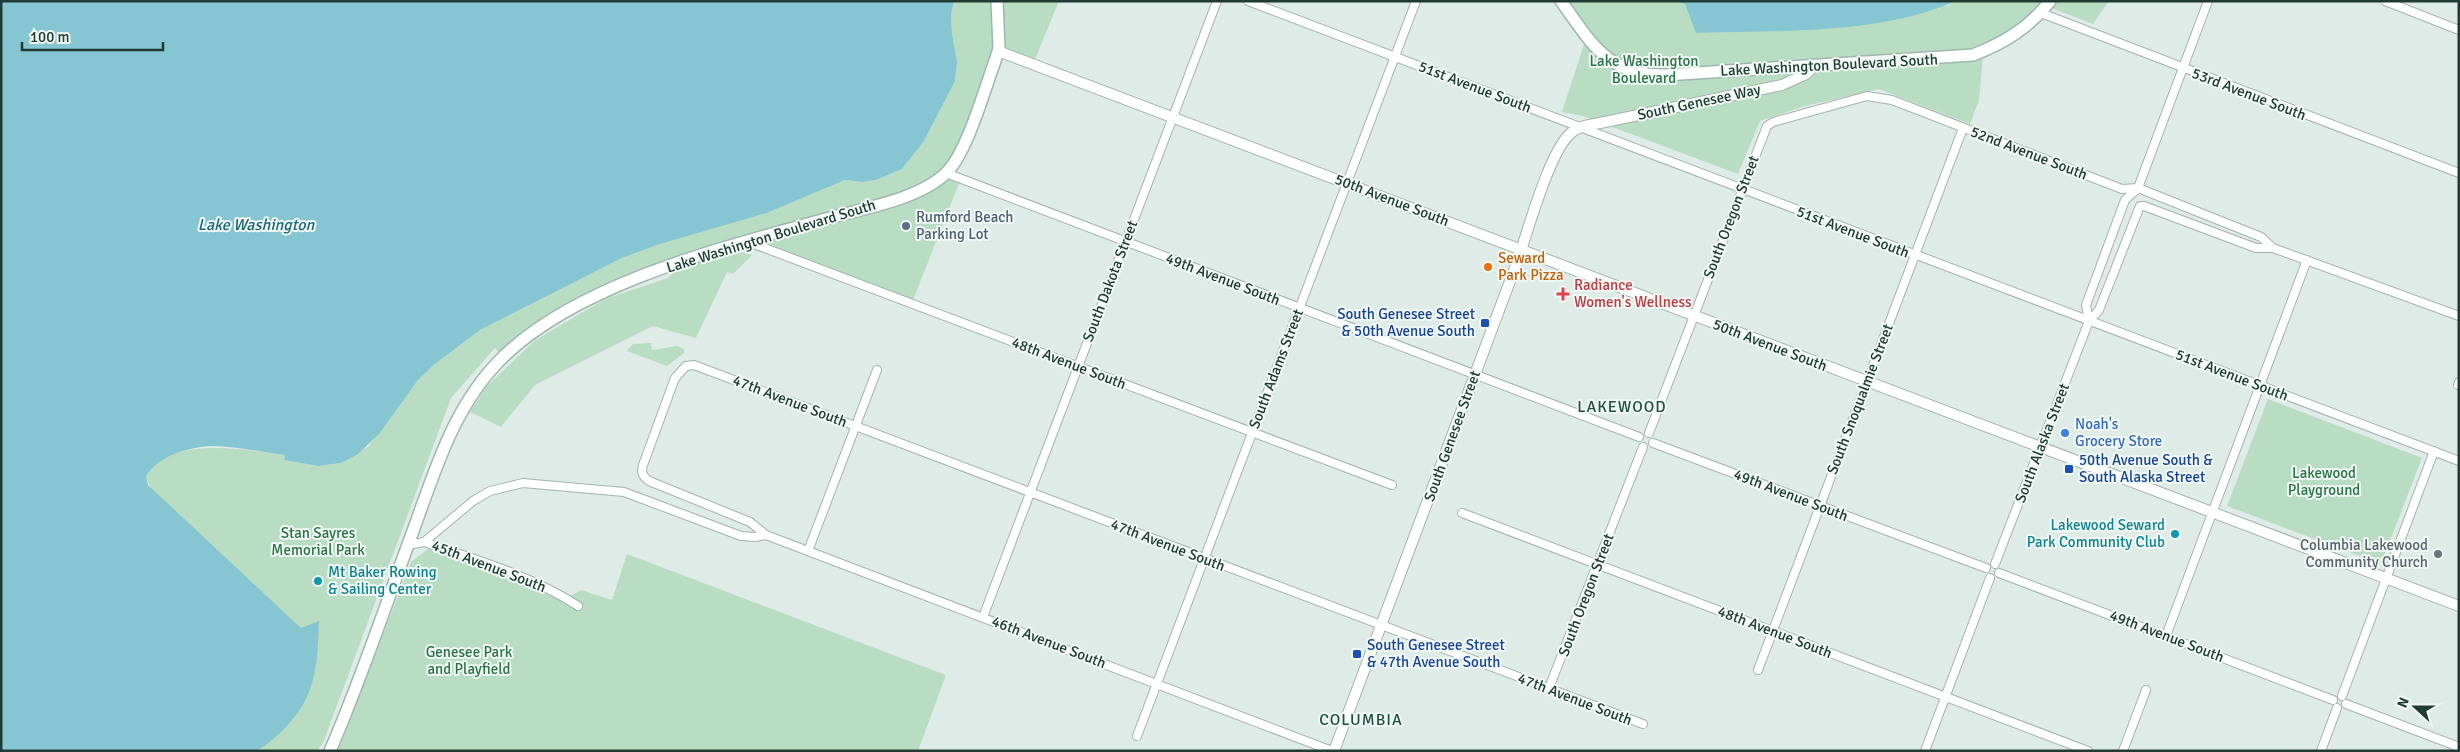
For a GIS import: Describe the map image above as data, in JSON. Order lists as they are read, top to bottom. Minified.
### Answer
{"streets":{"main road":["Lake Washington Boulevard South"],"street":["51st Avenue South","53rd Avenue South","South Genesee Way","52nd Avenue South","50th Avenue South","South Oregon Street","49th Avenue South","South Dakota Street","48th Avenue South","South Adams Street","South Snoqualmie Street","47th Avenue South","South Genesee Street","South Alaska Street","45th Avenue South","46th Avenue South"]},"crossings":[["Lake Washington Boulevard South","53rd Avenue South"],["Lake Washington Boulevard South","South Genesee Way"],["Lake Washington Boulevard South","50th Avenue South"],["Lake Washington Boulevard South","49th Avenue South"],["Lake Washington Boulevard South","48th Avenue South"],["Lake Washington Boulevard South","46th Avenue South"],["51st Avenue South","South Genesee Way"],["51st Avenue South","South Oregon Street"],["51st Avenue South","South Adams Street"],["51st Avenue South","South Snoqualmie Street"],["51st Avenue South","South Genesee Street"],["51st Avenue South","South Alaska Street"],["53rd Avenue South","South Alaska Street"],["South Genesee Way","South Genesee Street"],["52nd Avenue South","South Oregon Street"],["52nd Avenue South","South Snoqualmie Street"],["52nd Avenue South","South Alaska Street"],["50th Avenue South","South Oregon Street"],["50th Avenue South","South Dakota Street"],["50th Avenue South","South Adams Street"],["50th Avenue South","South Snoqualmie Street"],["50th Avenue South","South Genesee Street"],["50th Avenue South","South Alaska Street"],["South Oregon Street","49th Avenue South"],["South Oregon Street","48th Avenue South"],["South Oregon Street","47th Avenue South"],["49th Avenue South","South Dakota Street"],["49th Avenue South","South Adams Street"],["49th Avenue South","South Snoqualmie Street"],["49th Avenue South","South Genesee Street"],["49th Avenue South","South Alaska Street"],["South Dakota Street","48th Avenue South"],["South Dakota Street","47th Avenue South"],["South Dakota Street","46th Avenue South"],["48th Avenue South","South Adams Street"],["48th Avenue South","South Snoqualmie Street"],["South Adams Street","47th Avenue South"],["South Adams Street","46th Avenue South"],["47th Avenue South","South Genesee Street"],["47th Avenue South","46th Avenue South"],["South Genesee Street","46th Avenue South"],["45th Avenue South","46th Avenue South"]],"districts":["LAKEWOOD","COLUMBIA"],"water":["Lake Washington"],"parks":["Lake Washington Boulevard","Lakewood Playground","Stan Sayres Memorial Park","Genesee Park and Playfield"],"places":{"other":["Rumford Beach Parking Lot","Seward Park Pizza","Noah's Grocery Store","Lakewood Seward Park Community Club","Columbia Lakewood Community Church","Mt Baker Rowing & Sailing Center"],"health":["Radiance Women's Wellness"],"transit":["South Genesee Street & 50th Avenue South","50th Avenue South & South Alaska Street","South Genesee Street & 47th Avenue South"]},"scale_bar":"100 m","north":"left"}
